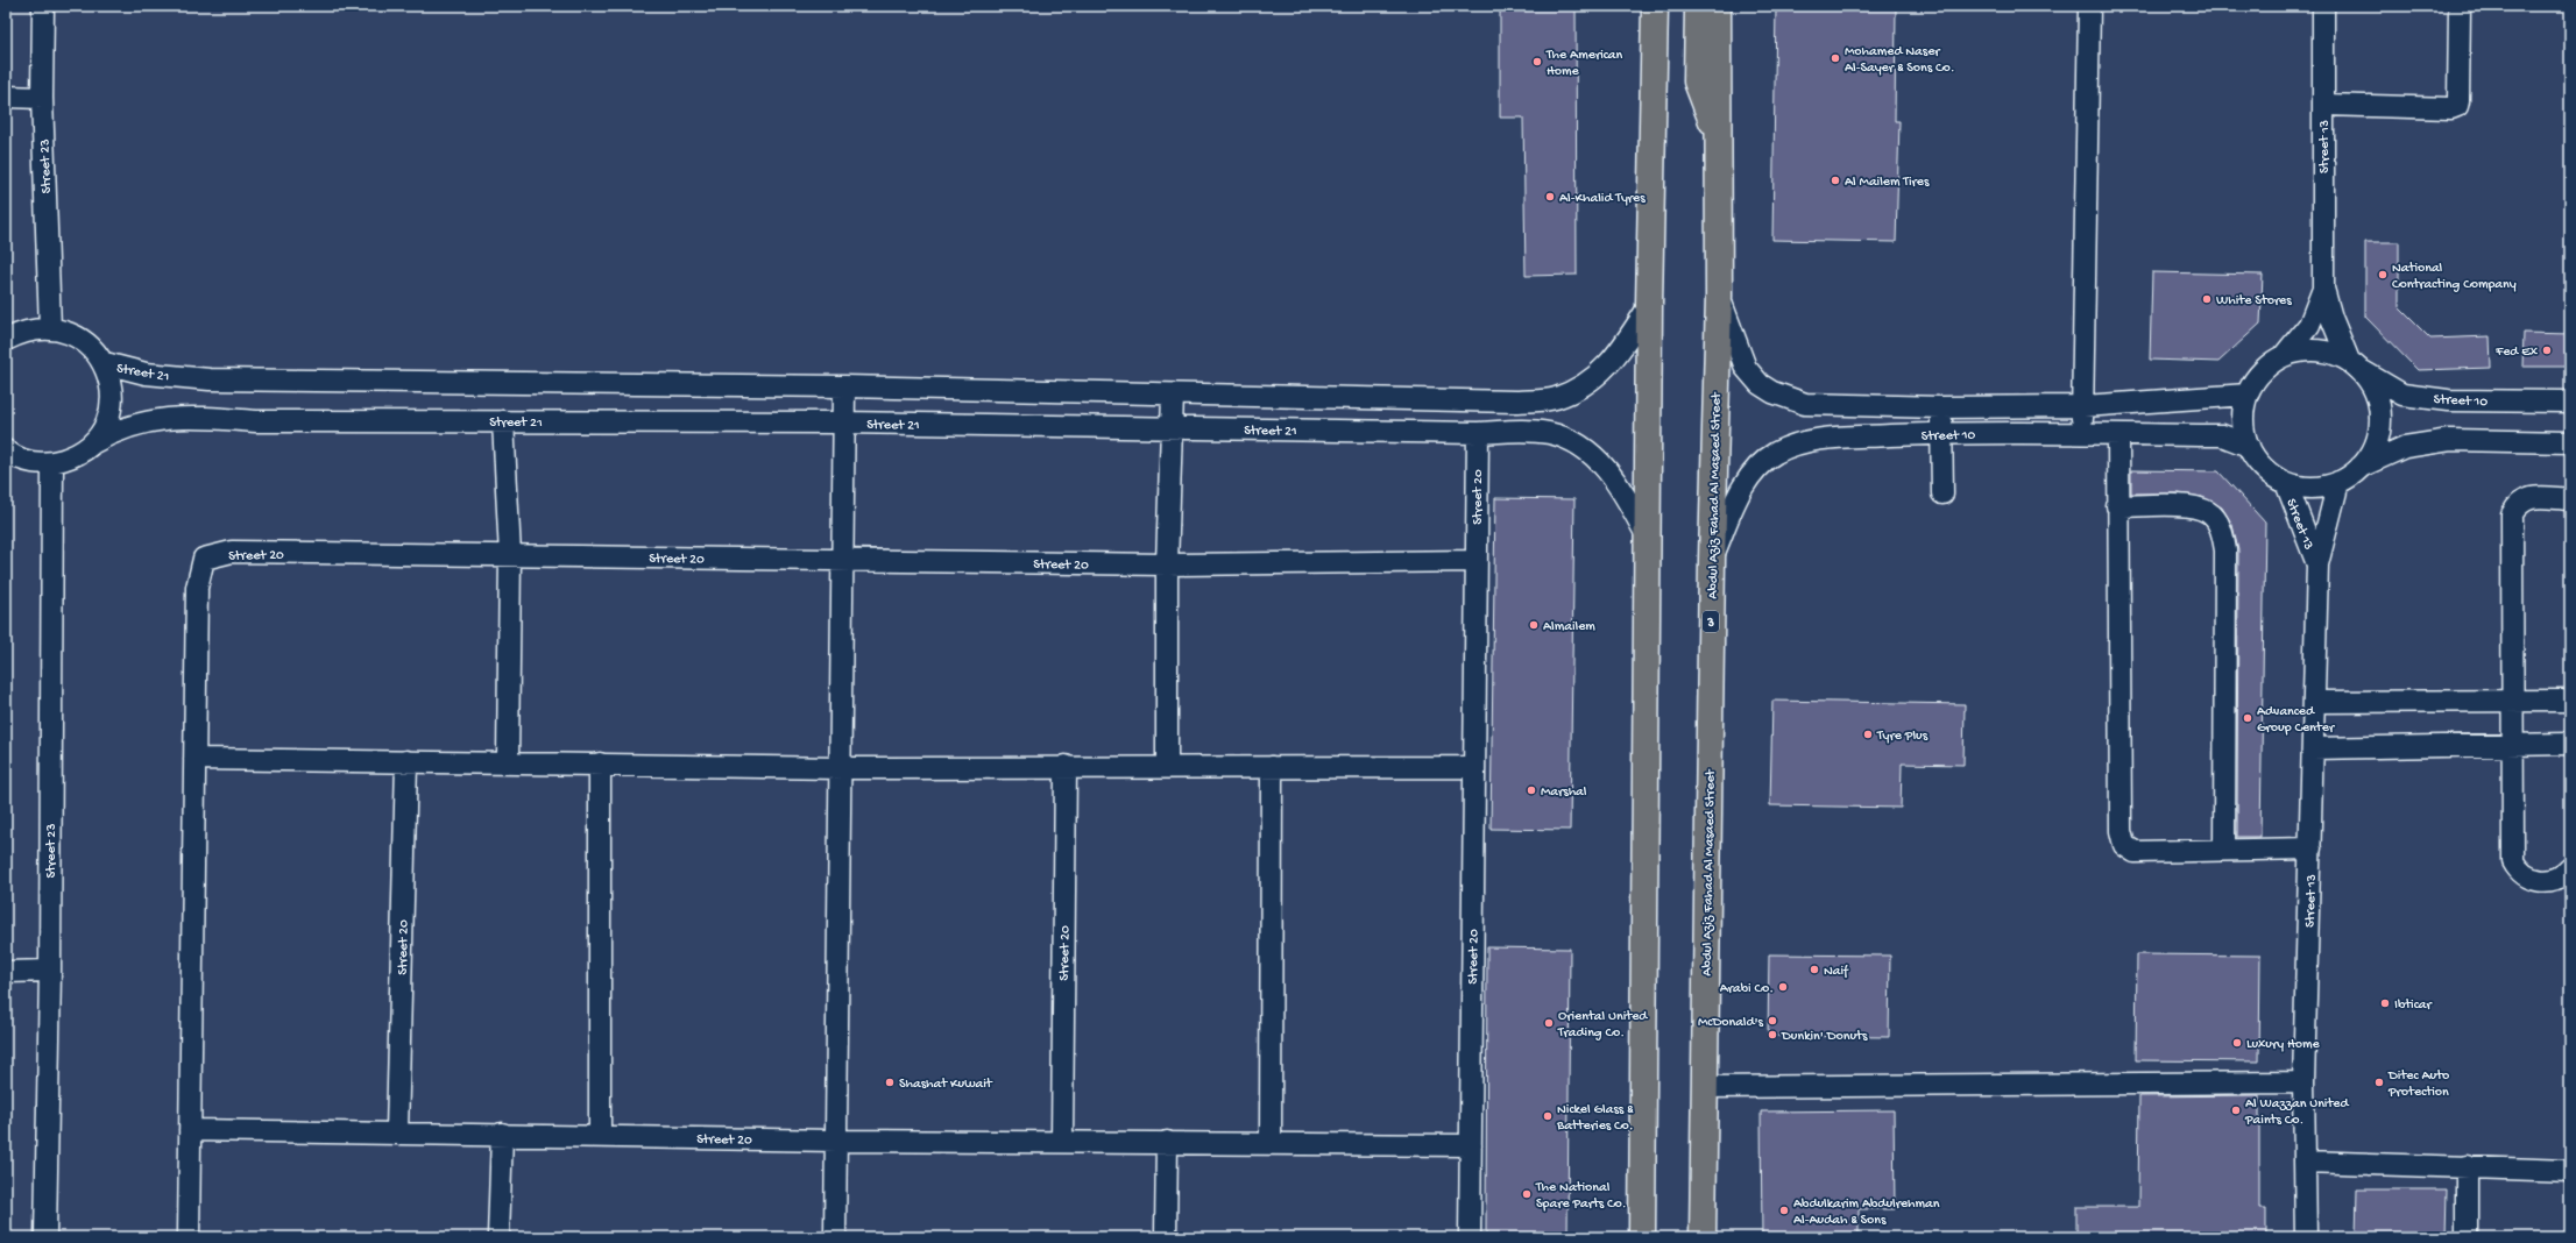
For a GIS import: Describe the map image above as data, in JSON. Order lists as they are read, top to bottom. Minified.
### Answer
{"streets":{"main road":["Abdul Aziz Fahad Al Masaed Street","3"],"street":["Street 13","Street 23","Street 21","Street 10","Street 20"]},"crossings":[["Street 13","Street 10"],["Street 21","Street 20"],["Street 10","Abdul Aziz Fahad Al Masaed Street"]],"places":["Mohamed Naser Al-Sayer & Sons Co.","The American Home","Al Mailem Tires","Al-Khalid Tyres","National Contracting Company","White Stores","Fed Ex","Almailem","Advanced Group Center","Tyre Plus","Marshal","Naif","Arabi Co.","Ibticar","McDonald's","Oriental United Trading Co.","Dunkin' Donuts","Luxury Home","Shashat Kuwait","Ditec Auto Protection","Al Wazzan United Paints Co.","Nickel Glass & Batteries Co.","The National Spare Parts Co.","Abdulkarim Abdulrehman Al-Audah & Sons"]}
